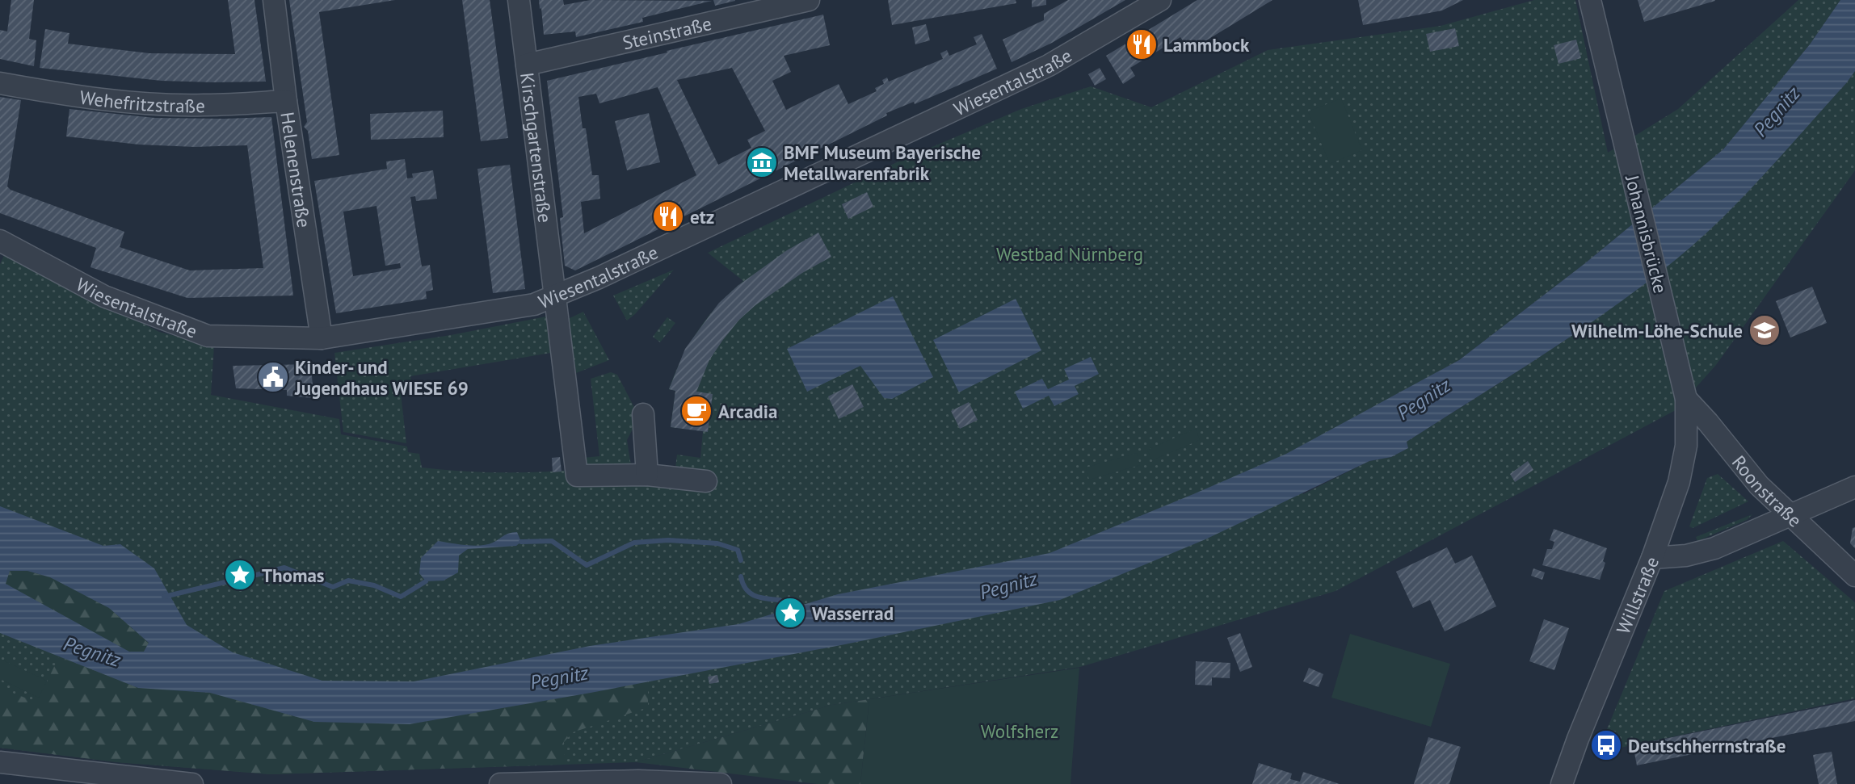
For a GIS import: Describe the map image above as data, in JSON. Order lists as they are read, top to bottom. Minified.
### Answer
{"streets":{"street":["Steinstraße","Wiesentalstraße","Wehefritzstraße","Kirschgartenstraße","Helenenstraße","Johannisbrücke","Roonstraße","Willstraße"]},"crossings":[["Steinstraße","Kirschgartenstraße"],["Wiesentalstraße","Kirschgartenstraße"],["Wiesentalstraße","Helenenstraße"],["Wehefritzstraße","Helenenstraße"],["Johannisbrücke","Roonstraße"],["Johannisbrücke","Willstraße"],["Roonstraße","Willstraße"]],"water":["Pegnitz"],"parks":["Westbad Nürnberg","Wolfsherz"],"places":{"restaurant":["Lammbock","etz"],"museum":["BMF Museum Bayerische Metallwarenfabrik"],"school or university":["Wilhelm-Löhe-Schule"],"public building":["Kinder- und Jugendhaus WIESE 69"],"cafe":["Arcadia"],"place":["Thomas","Wasserrad"],"bus stop":["Deutschherrnstraße"]}}
